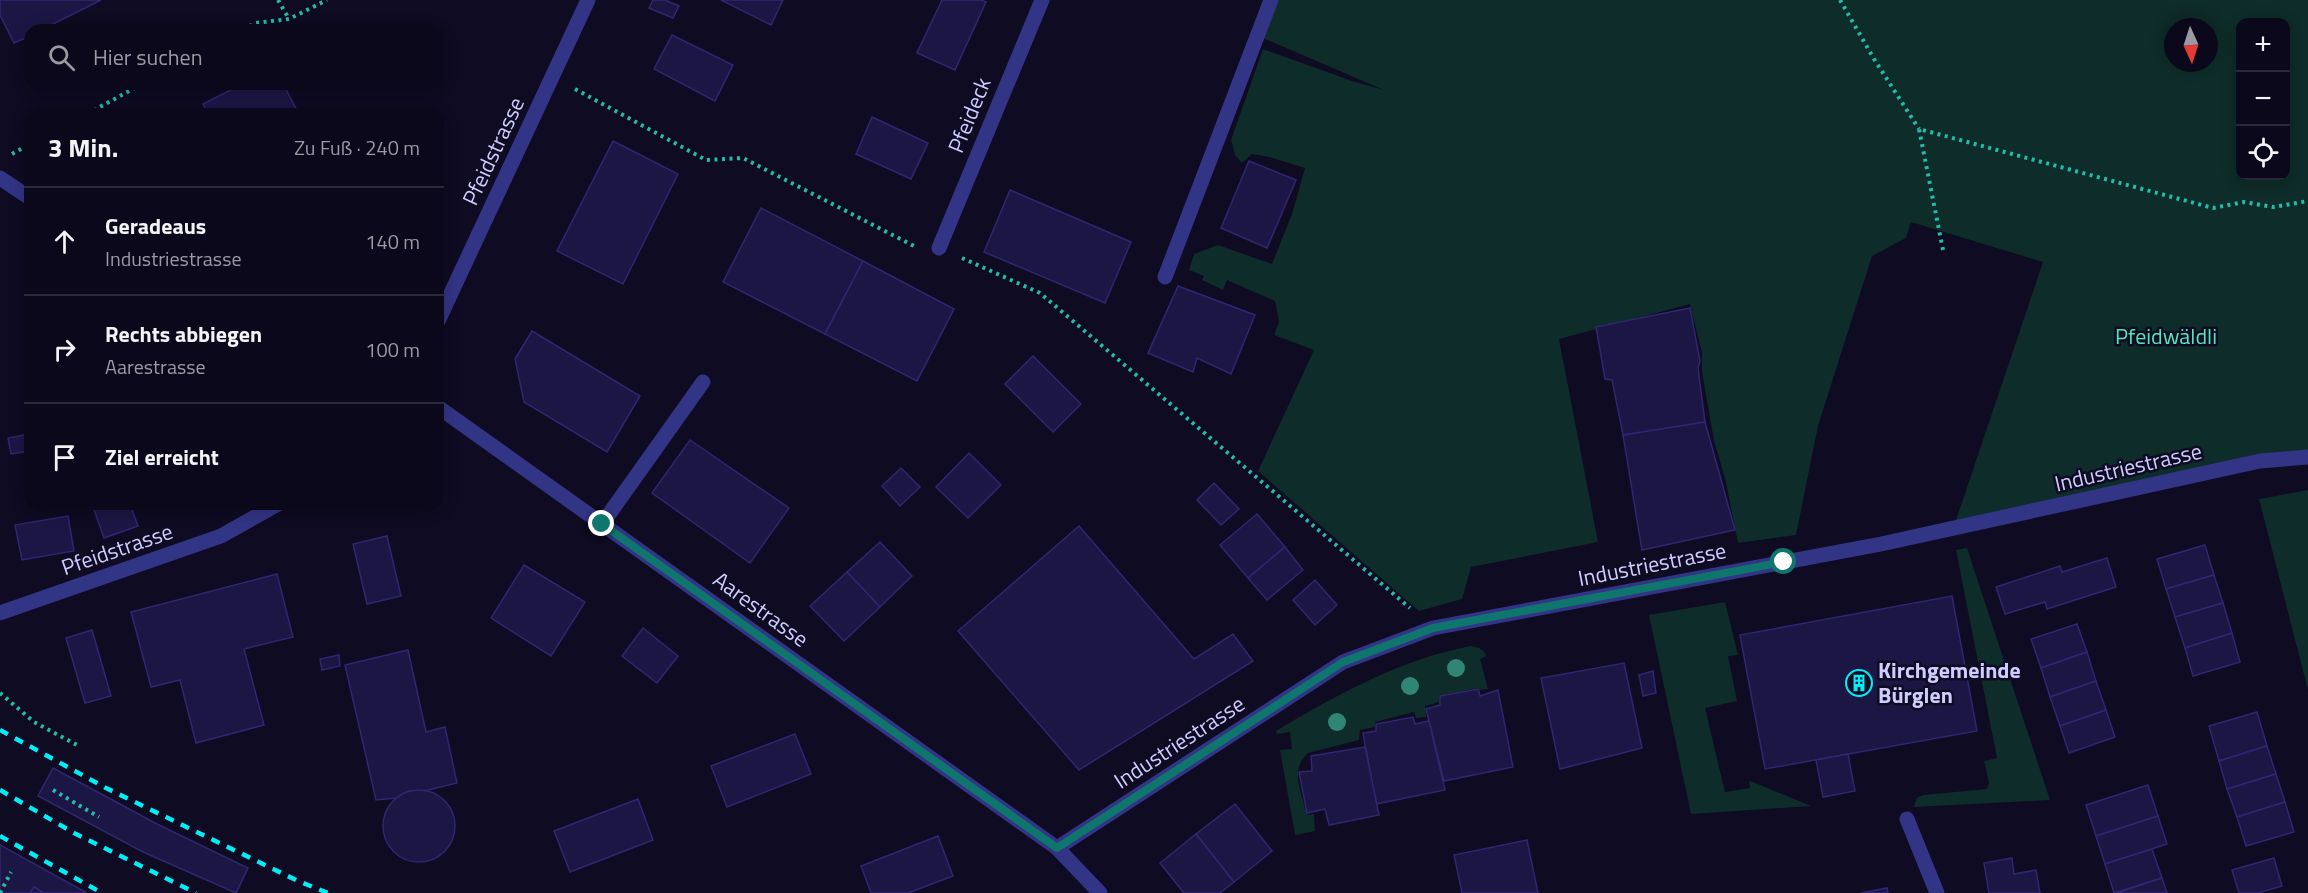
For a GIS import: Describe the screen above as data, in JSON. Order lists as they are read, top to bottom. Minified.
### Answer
{"streets":{"street":["Pfeideck","Pfeidstrasse","Industriestrasse","Aarestrasse"]},"crossings":[["Industriestrasse","Aarestrasse"]],"parks":["Pfeidwäldli"],"places":{"building":["Kirchgemeinde Bürglen"]},"north":"bottom","page":{"map_buttons":["+","−"],"search":"Hier suchen","heading":["3 Min.","Zu Fuß · 240 m"],"list":[["Geradeaus","Industriestrasse","140 m"],["Rechts abbiegen","Aarestrasse","100 m"],"Ziel erreicht"]}}
